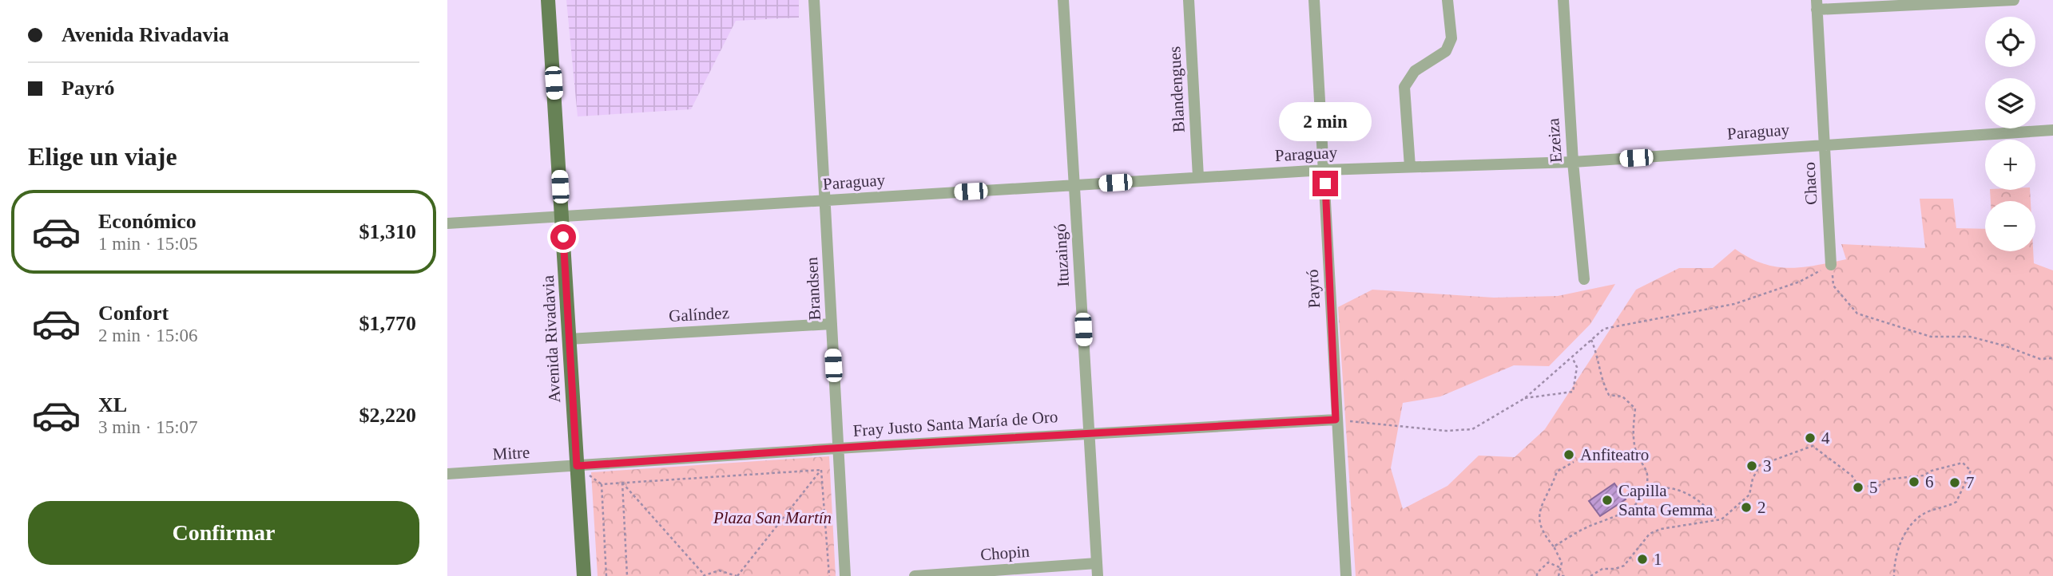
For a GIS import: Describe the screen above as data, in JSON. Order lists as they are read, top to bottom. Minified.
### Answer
{"streets":{"main road":["Avenida Rivadavia"],"street":["Blandengues","Paraguay","Ezeiza","Chaco","Ituzaingó","Brandsen","Payró","Galíndez","Fray Justo Santa María de Oro","Mitre","Chopin"]},"crossings":[["Blandengues","Paraguay"],["Paraguay","Ezeiza"],["Paraguay","Chaco"],["Paraguay","Ituzaingó"],["Paraguay","Brandsen"],["Paraguay","Payró"],["Paraguay","Avenida Rivadavia"],["Ituzaingó","Fray Justo Santa María de Oro"],["Ituzaingó","Chopin"],["Brandsen","Galíndez"],["Brandsen","Fray Justo Santa María de Oro"],["Payró","Fray Justo Santa María de Oro"],["Galíndez","Avenida Rivadavia"],["Avenida Rivadavia","Fray Justo Santa María de Oro"],["Avenida Rivadavia","Mitre"],["Fray Justo Santa María de Oro","Mitre"]],"parks":["Plaza San Martín"],"places":["4","Anfiteatro","3","6","7","5","Capilla Santa Gemma","2","1"],"page":{"banner":["Avenida Rivadavia","Payró"],"map_buttons":["+","−"],"bubble":"2 min","heading":"Elige un viaje","list":[{"name":"Económico","note":"1 min · 15:05","value":"$1,310"},{"name":"Confort","note":"2 min · 15:06","value":"$1,770"},{"name":"XL","note":"3 min · 15:07","value":"$2,220"}],"buttons":"Confirmar"}}
